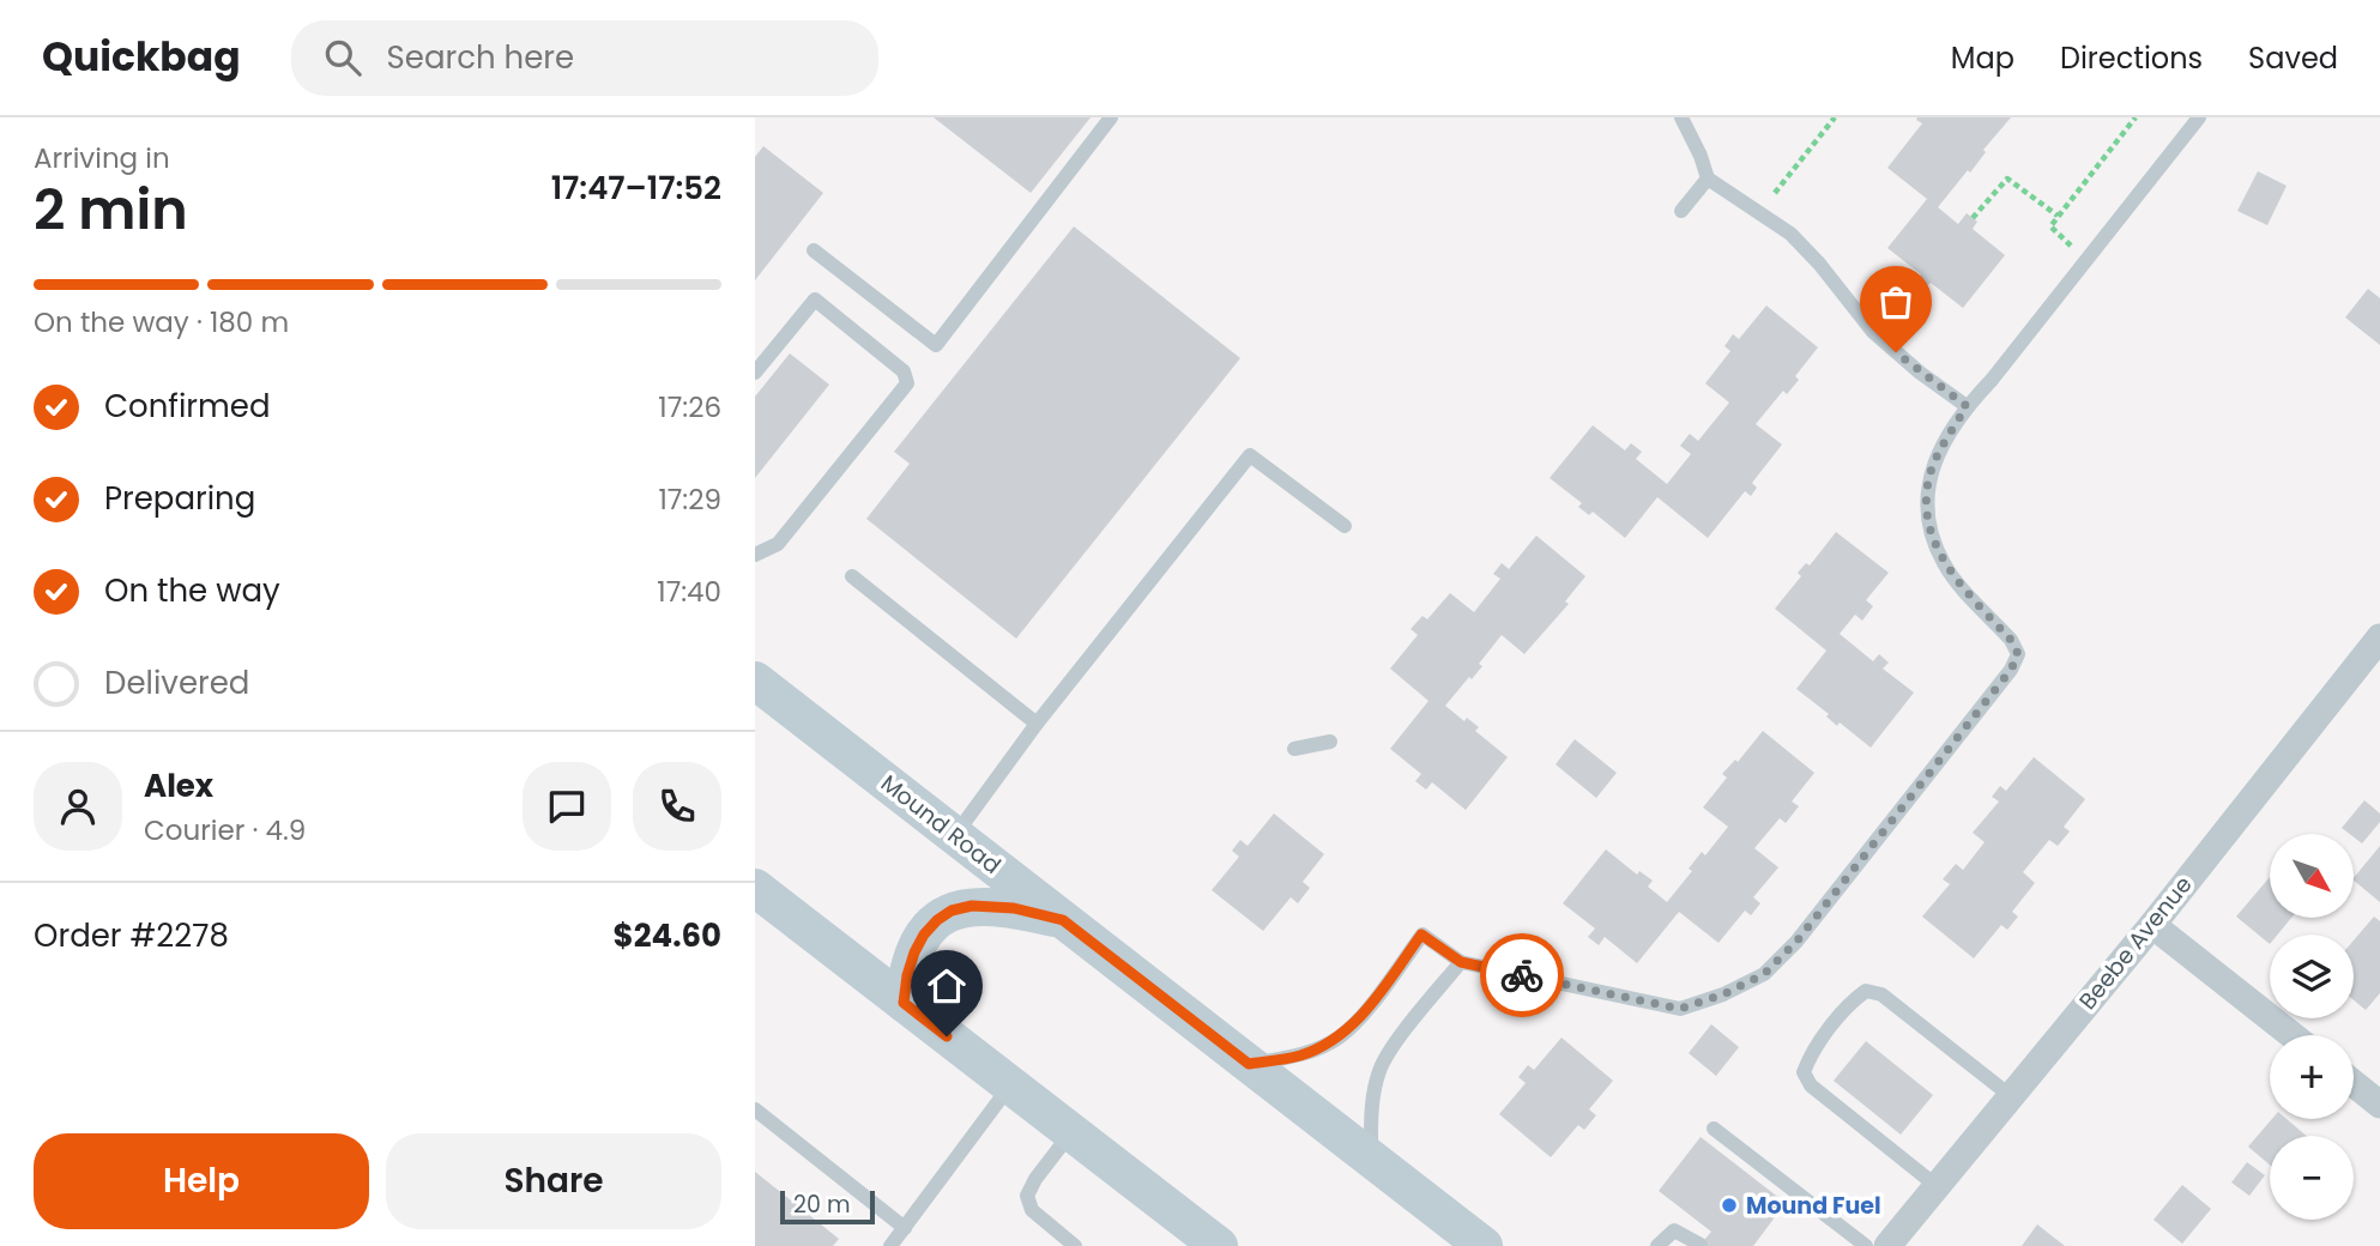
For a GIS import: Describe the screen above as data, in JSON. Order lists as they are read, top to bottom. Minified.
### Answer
{"streets":{"main road":["Mound Road"],"street":["Beebe Avenue"]},"places":["Mound Fuel"],"scale_bar":"20 m","north":"bottom right","page":{"header":"Quickbag","search":"Search here","nav":["Map","Directions","Saved"],"heading":["2 min","Arriving in","17:47–17:52"],"panel":["Alex","Courier · 4.9","Order #2278","$24.60"],"bar":"On the way · 180 m","list":[["Confirmed","17:26"],["Preparing","17:29"],["On the way","17:40"],"Delivered"],"map_buttons":["+","−"],"buttons":["Help","Share"],"scale":"20 m"}}
